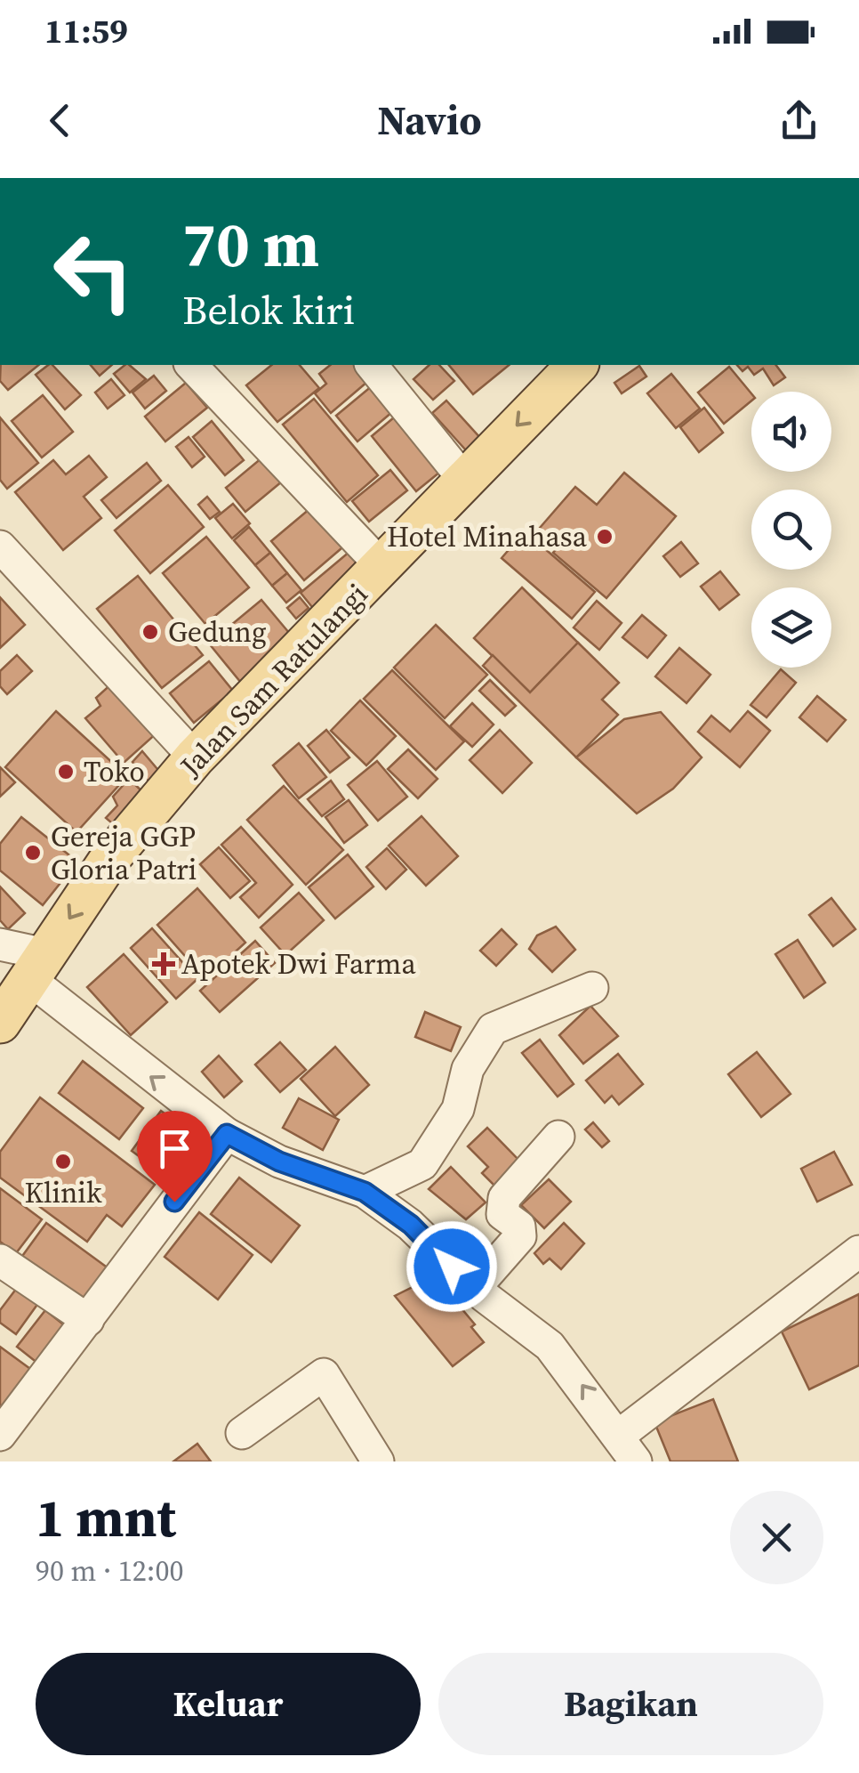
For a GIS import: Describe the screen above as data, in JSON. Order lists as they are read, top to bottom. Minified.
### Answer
{"streets":{"main road":["Jalan Sam Ratulangi"]},"one_way":["Jalan Sam Ratulangi"],"places":{"other":["Hotel Minahasa","Gedung","Toko","Gereja GGP Gloria Patri","Klinik"],"health":["Apotek Dwi Farma"]},"page":{"status":"11:59","header":"Navio","turn":["70 m","Belok kiri"],"heading":["1 mnt","90 m · 12:00"],"buttons":["Keluar","Bagikan"]}}
